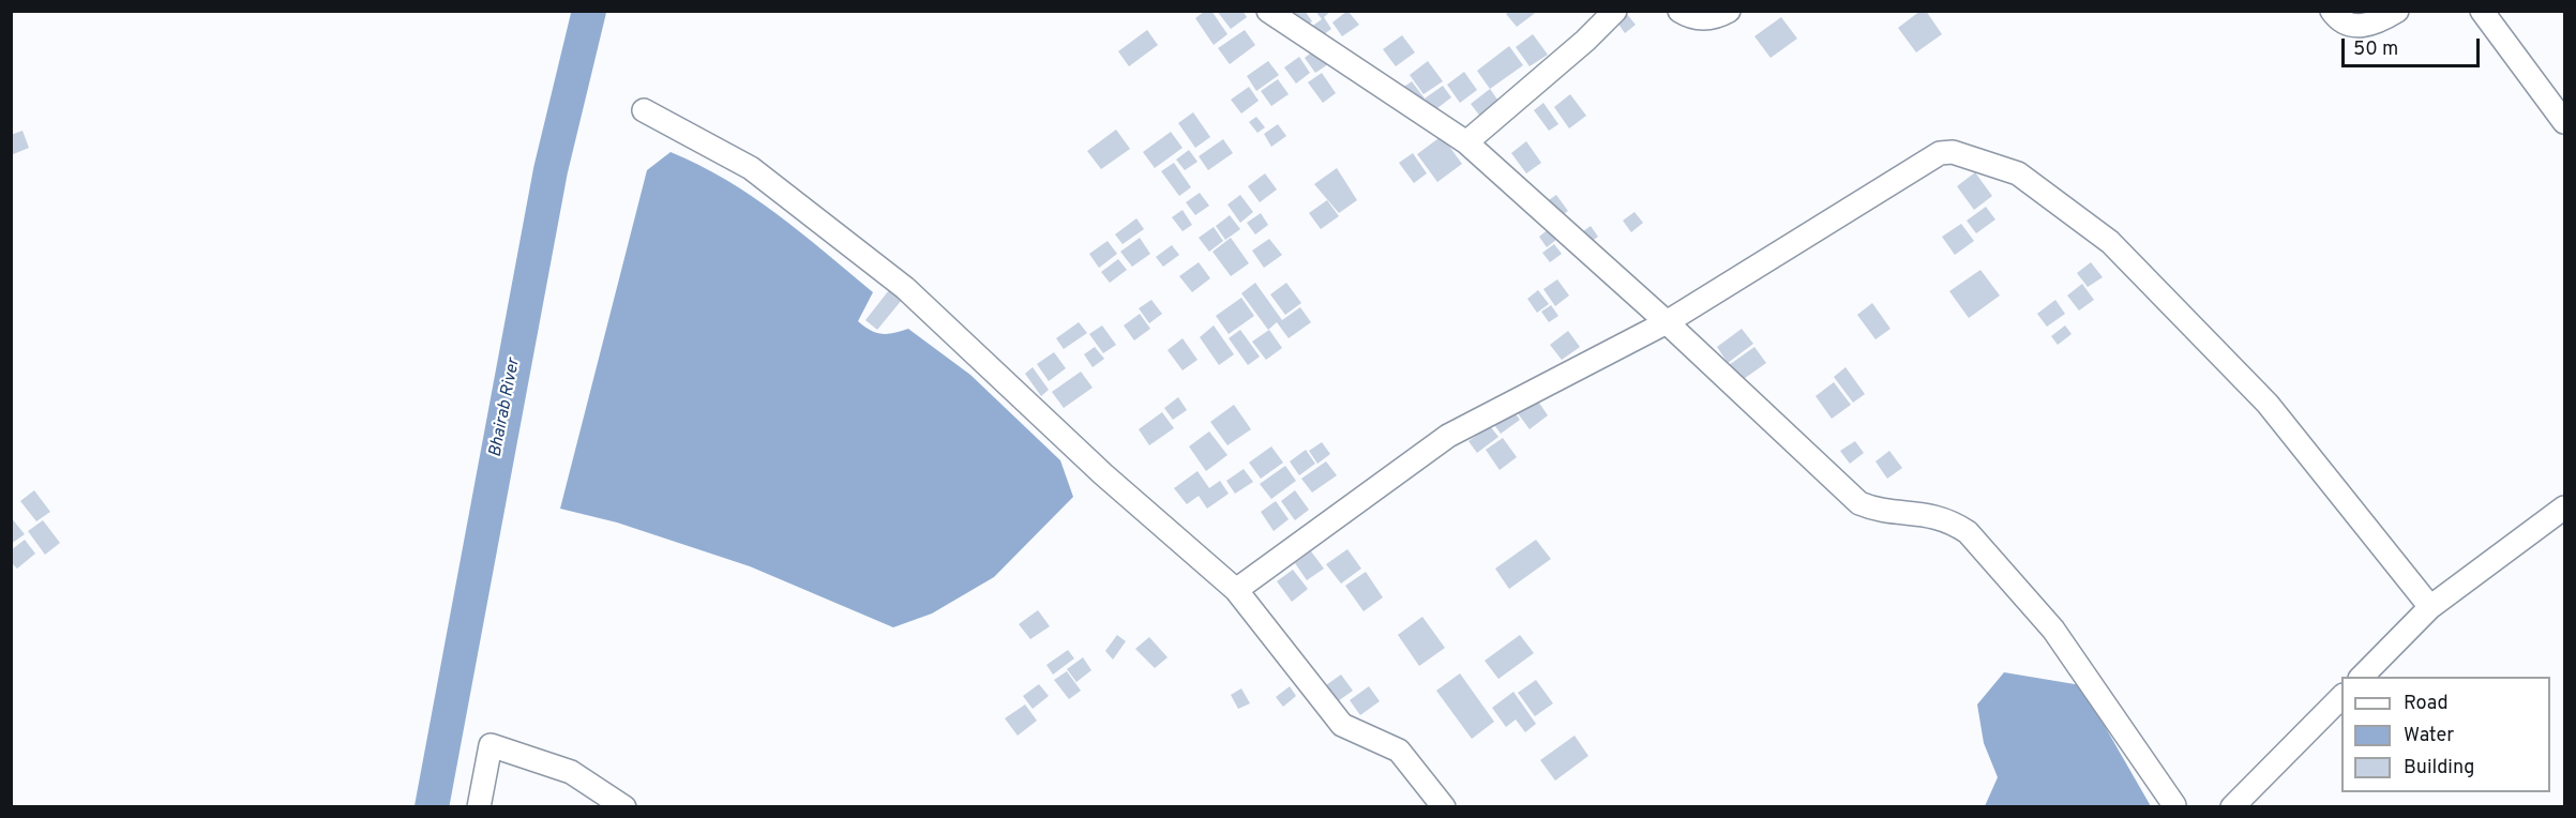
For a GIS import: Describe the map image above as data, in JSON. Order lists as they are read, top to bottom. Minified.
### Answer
{"water":["Bhairab River"],"legend":["Road","Water","Building"],"scale_bar":"50 m"}
